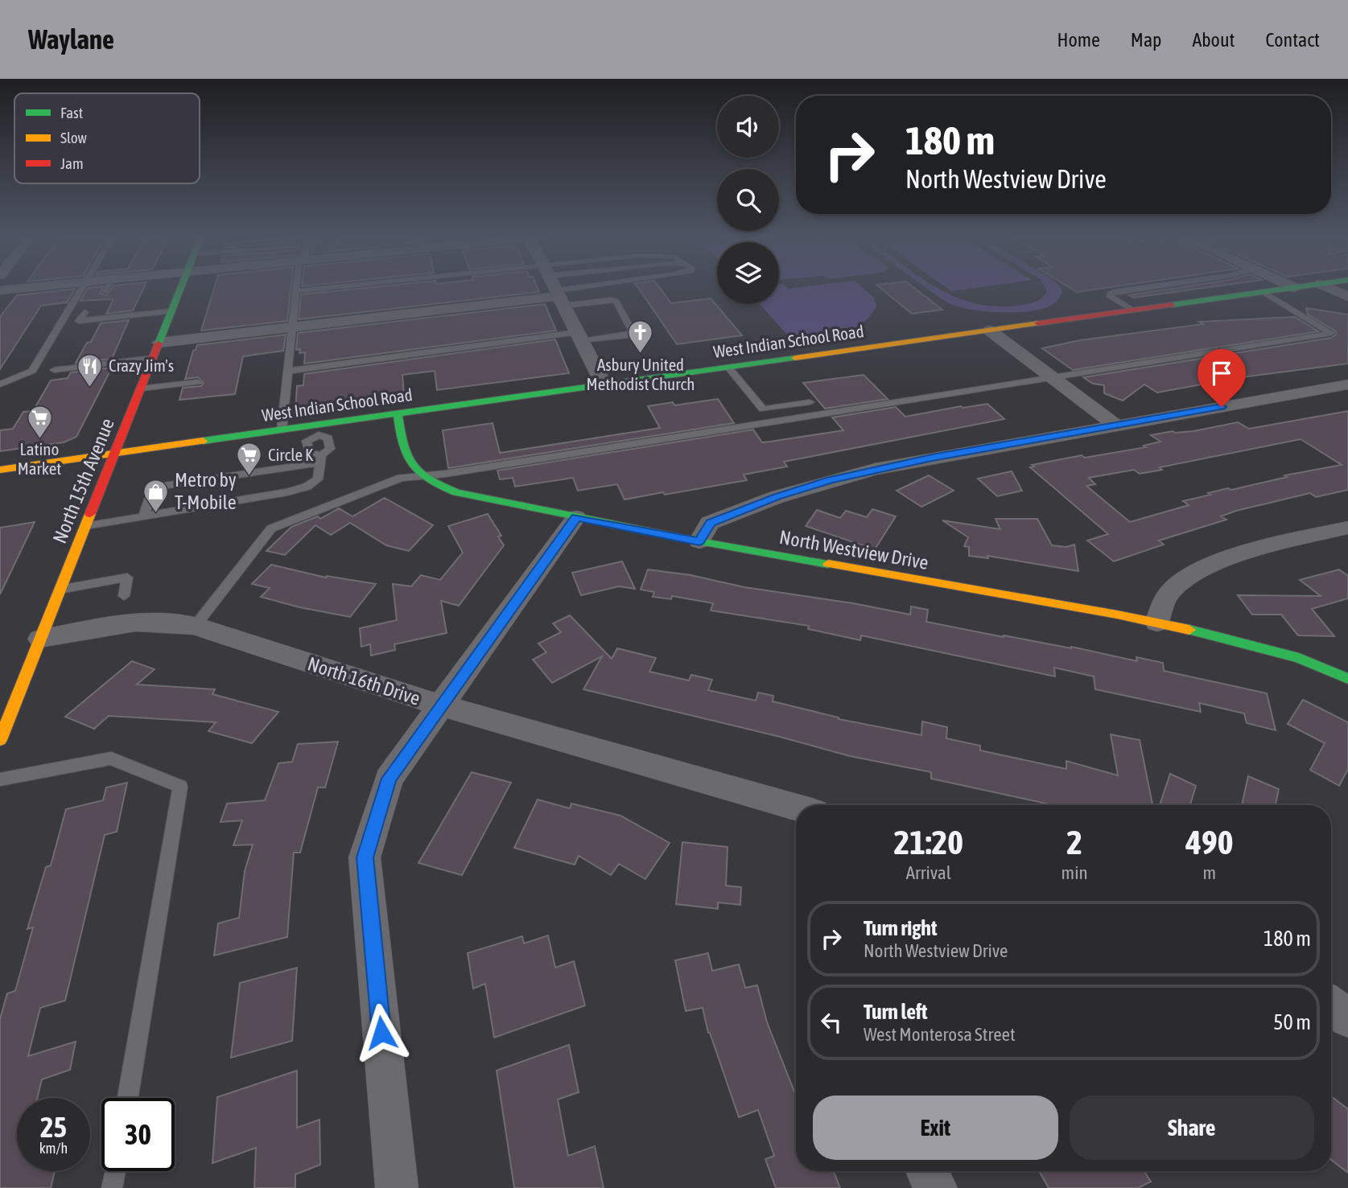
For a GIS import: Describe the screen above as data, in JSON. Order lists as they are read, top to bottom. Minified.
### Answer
{"streets":{"street":["West Indian School Road","North 15th Avenue","North Westview Drive","North 16th Drive"]},"crossings":[["West Indian School Road","North 15th Avenue"],["North 15th Avenue","North 16th Drive"]],"places":{"church":["Asbury United Methodist Church"],"restaurant":["Crazy Jim's"],"supermarket":["Latino Market","Circle K"],"shop":["Metro by T-Mobile"]},"legend":["Fast","Slow","Jam"],"page":{"header":"Waylane","nav":["Home","Map","About","Contact"],"turn":["180 m","North Westview Drive"],"eta":["21:20","Arrival","2","min","490","m"],"list":[{"name":"Turn right","note":"North Westview Drive","value":"180 m"},{"name":"Turn left","note":"West Monterosa Street","value":"50 m"}],"buttons":["Exit","Share"],"speed":"25 km/h","limit":"30"}}
